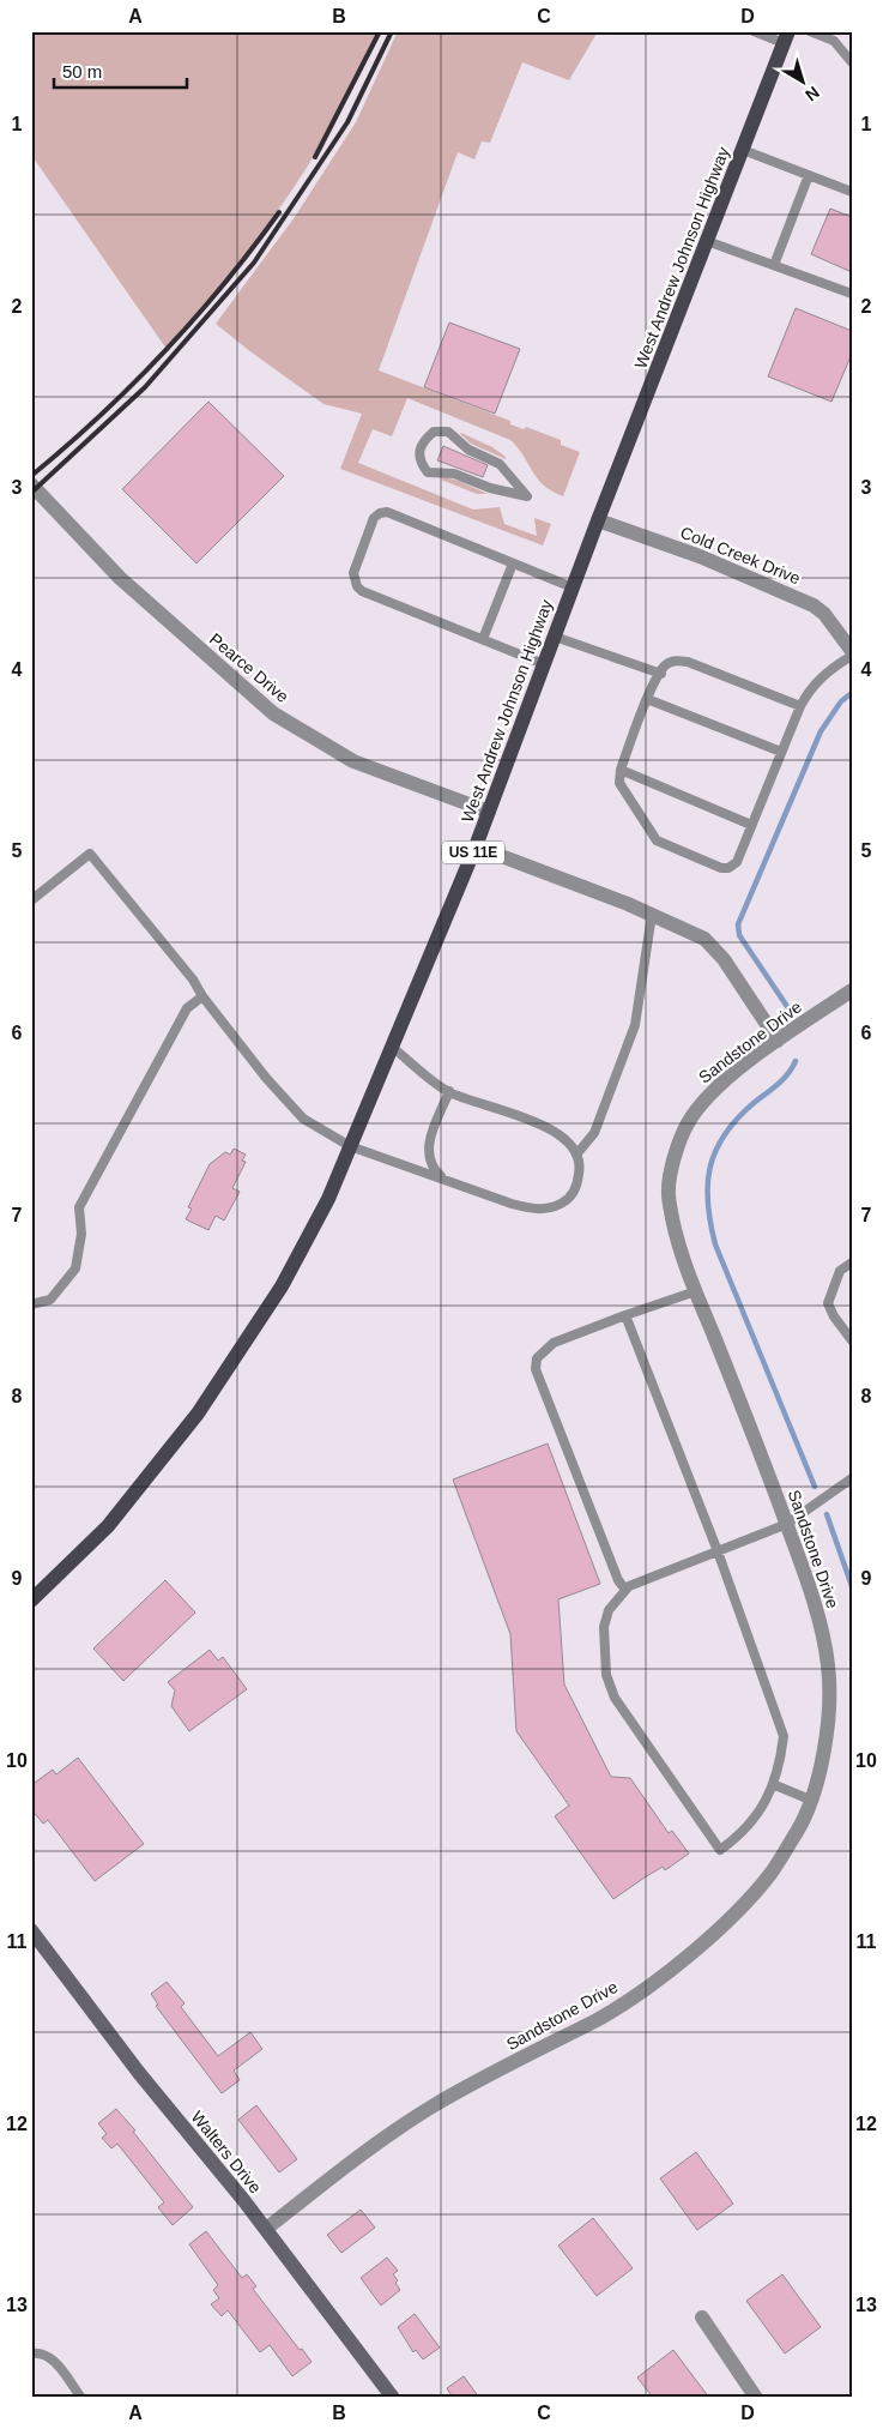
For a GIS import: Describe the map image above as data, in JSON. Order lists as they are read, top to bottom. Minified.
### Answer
{"streets":{"main road":["West Andrew Johnson Highway","US 11E"],"street":["Cold Creek Drive","Pearce Drive","Sandstone Drive","Walters Drive"]},"crossings":[["West Andrew Johnson Highway","Cold Creek Drive"],["West Andrew Johnson Highway","Pearce Drive"],["Sandstone Drive","Walters Drive"]],"scale_bar":"50 m","north":"bottom right","grid":{"columns":["A","B","C","D"],"rows":["1","2","3","4","5","6","7","8","9","10","11","12","13"]}}
